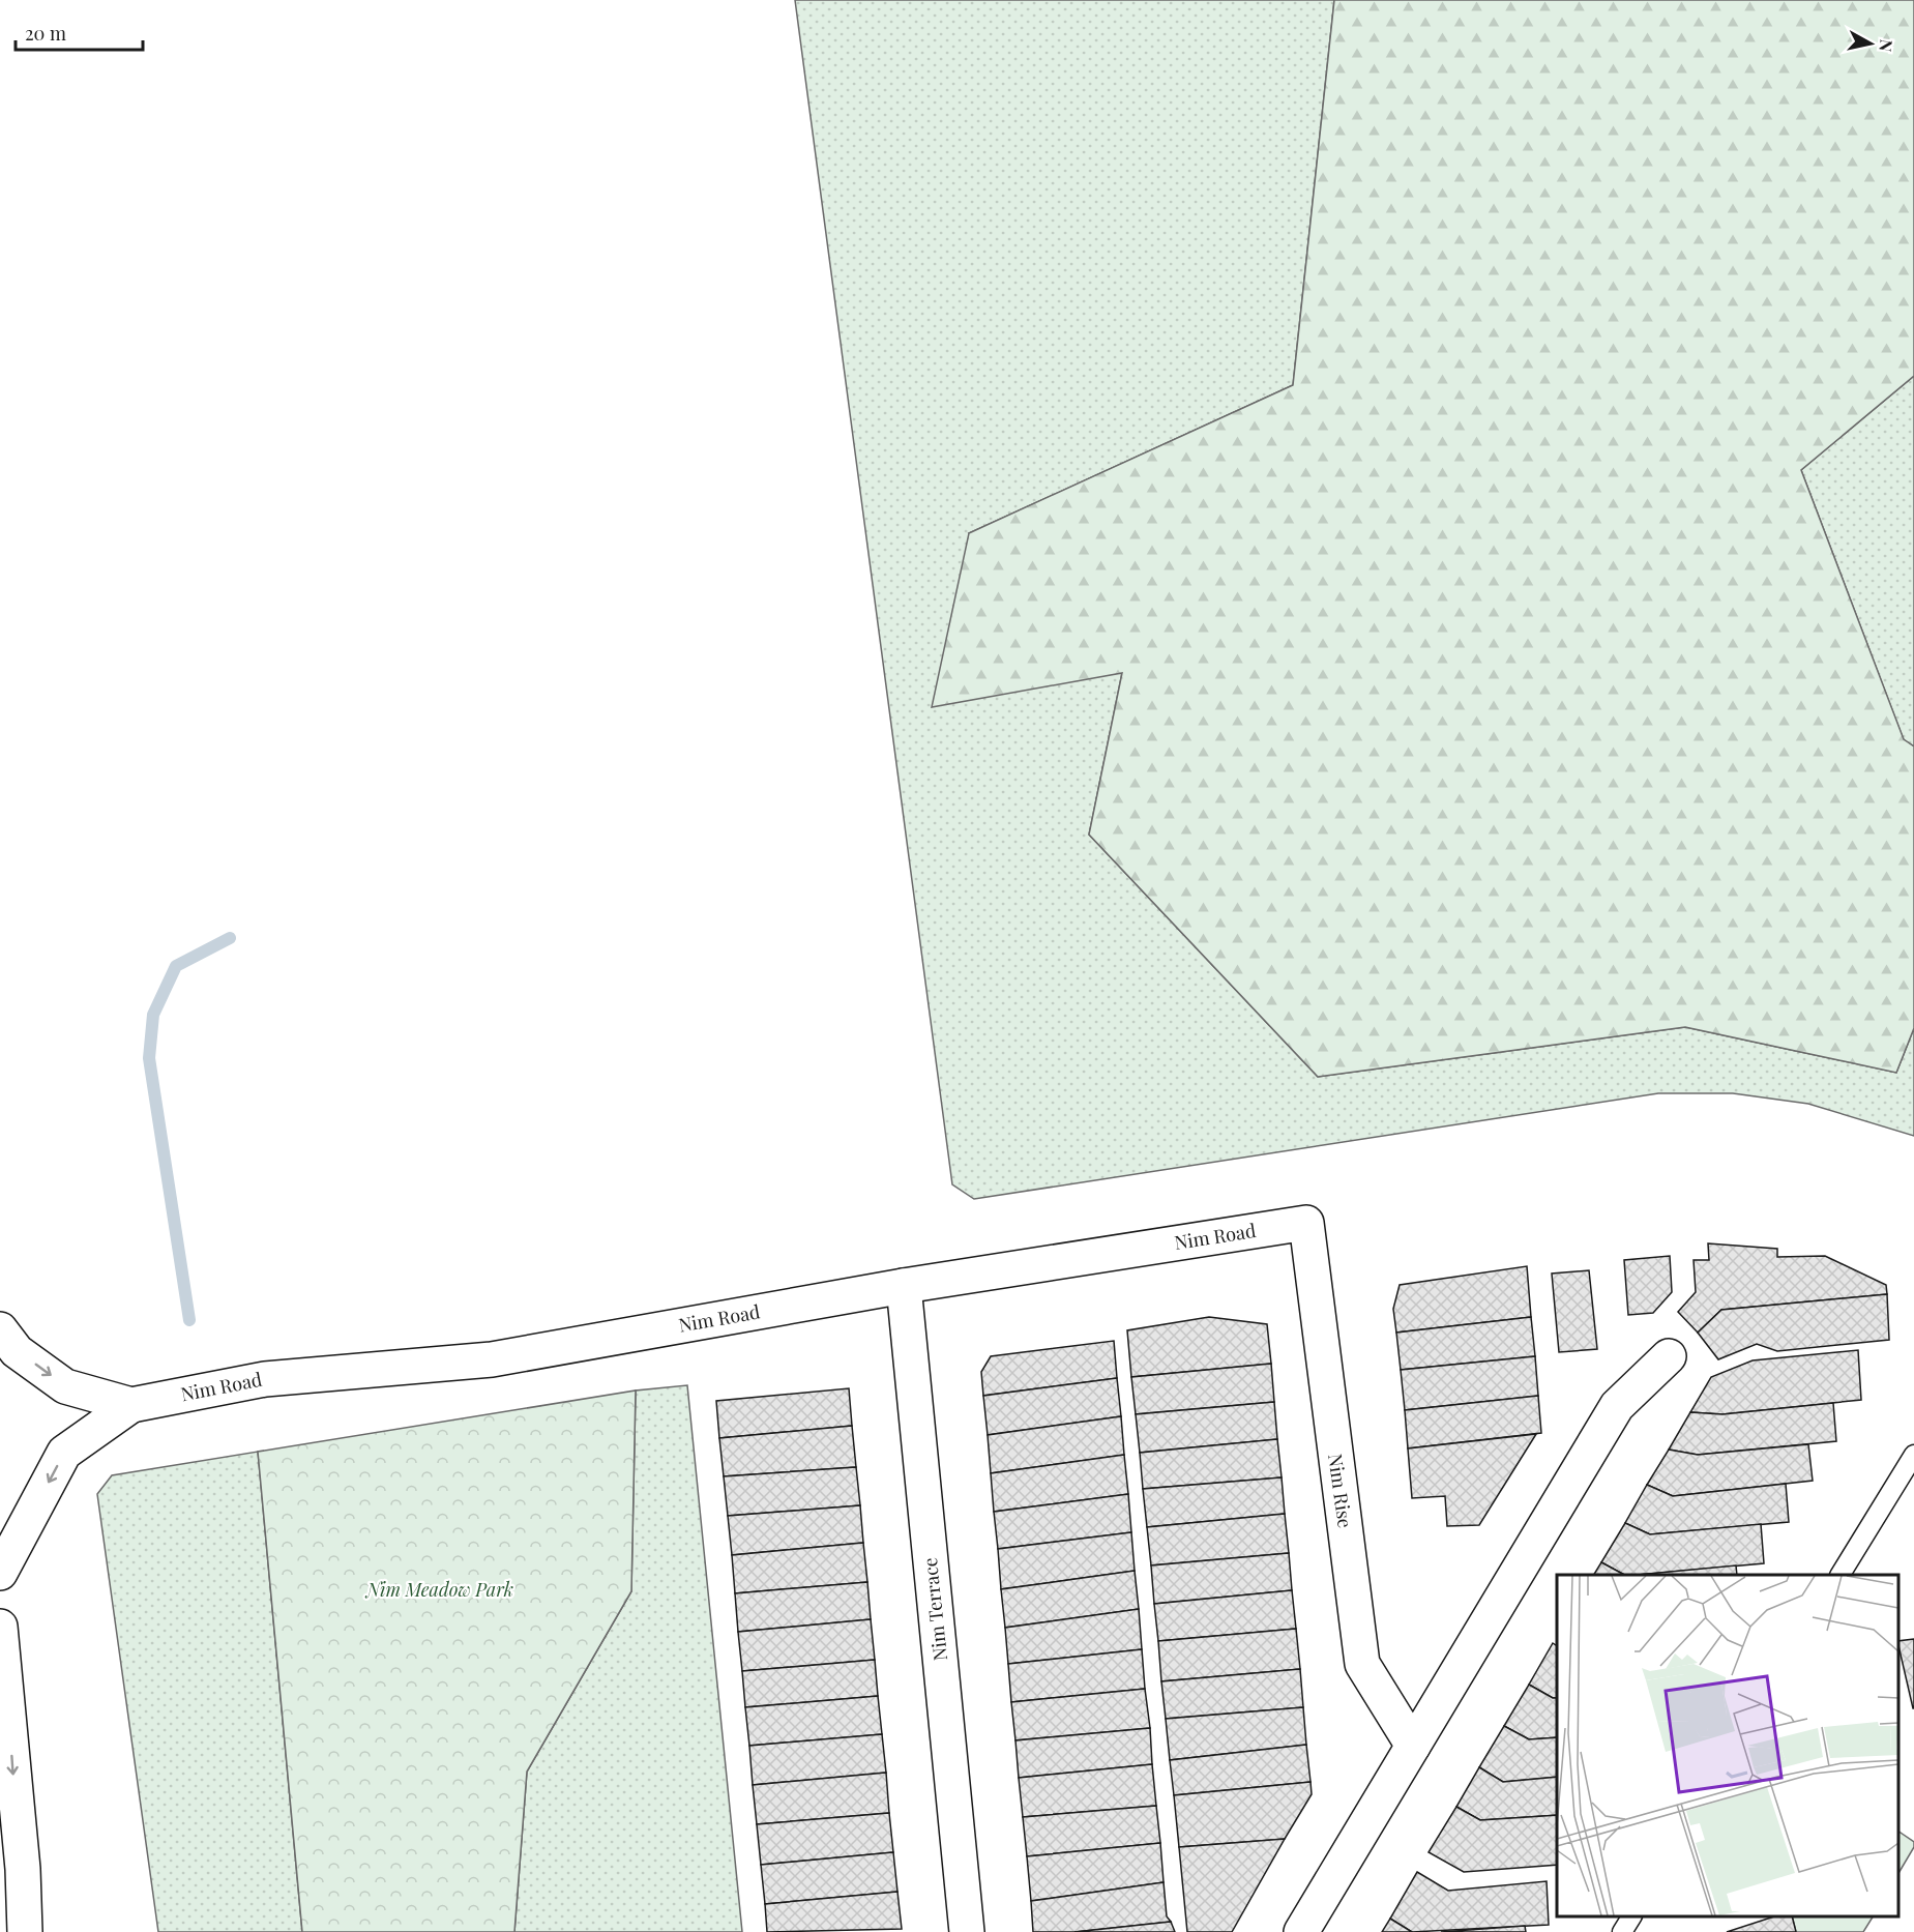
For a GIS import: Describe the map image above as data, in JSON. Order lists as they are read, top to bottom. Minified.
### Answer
{"streets":{"street":["Nim Road","Nim Rise","Nim Terrace"]},"crossings":[["Nim Road","Nim Rise"],["Nim Road","Nim Terrace"]],"parks":["Nim Meadow Park"],"scale_bar":"20 m","north":"right"}
